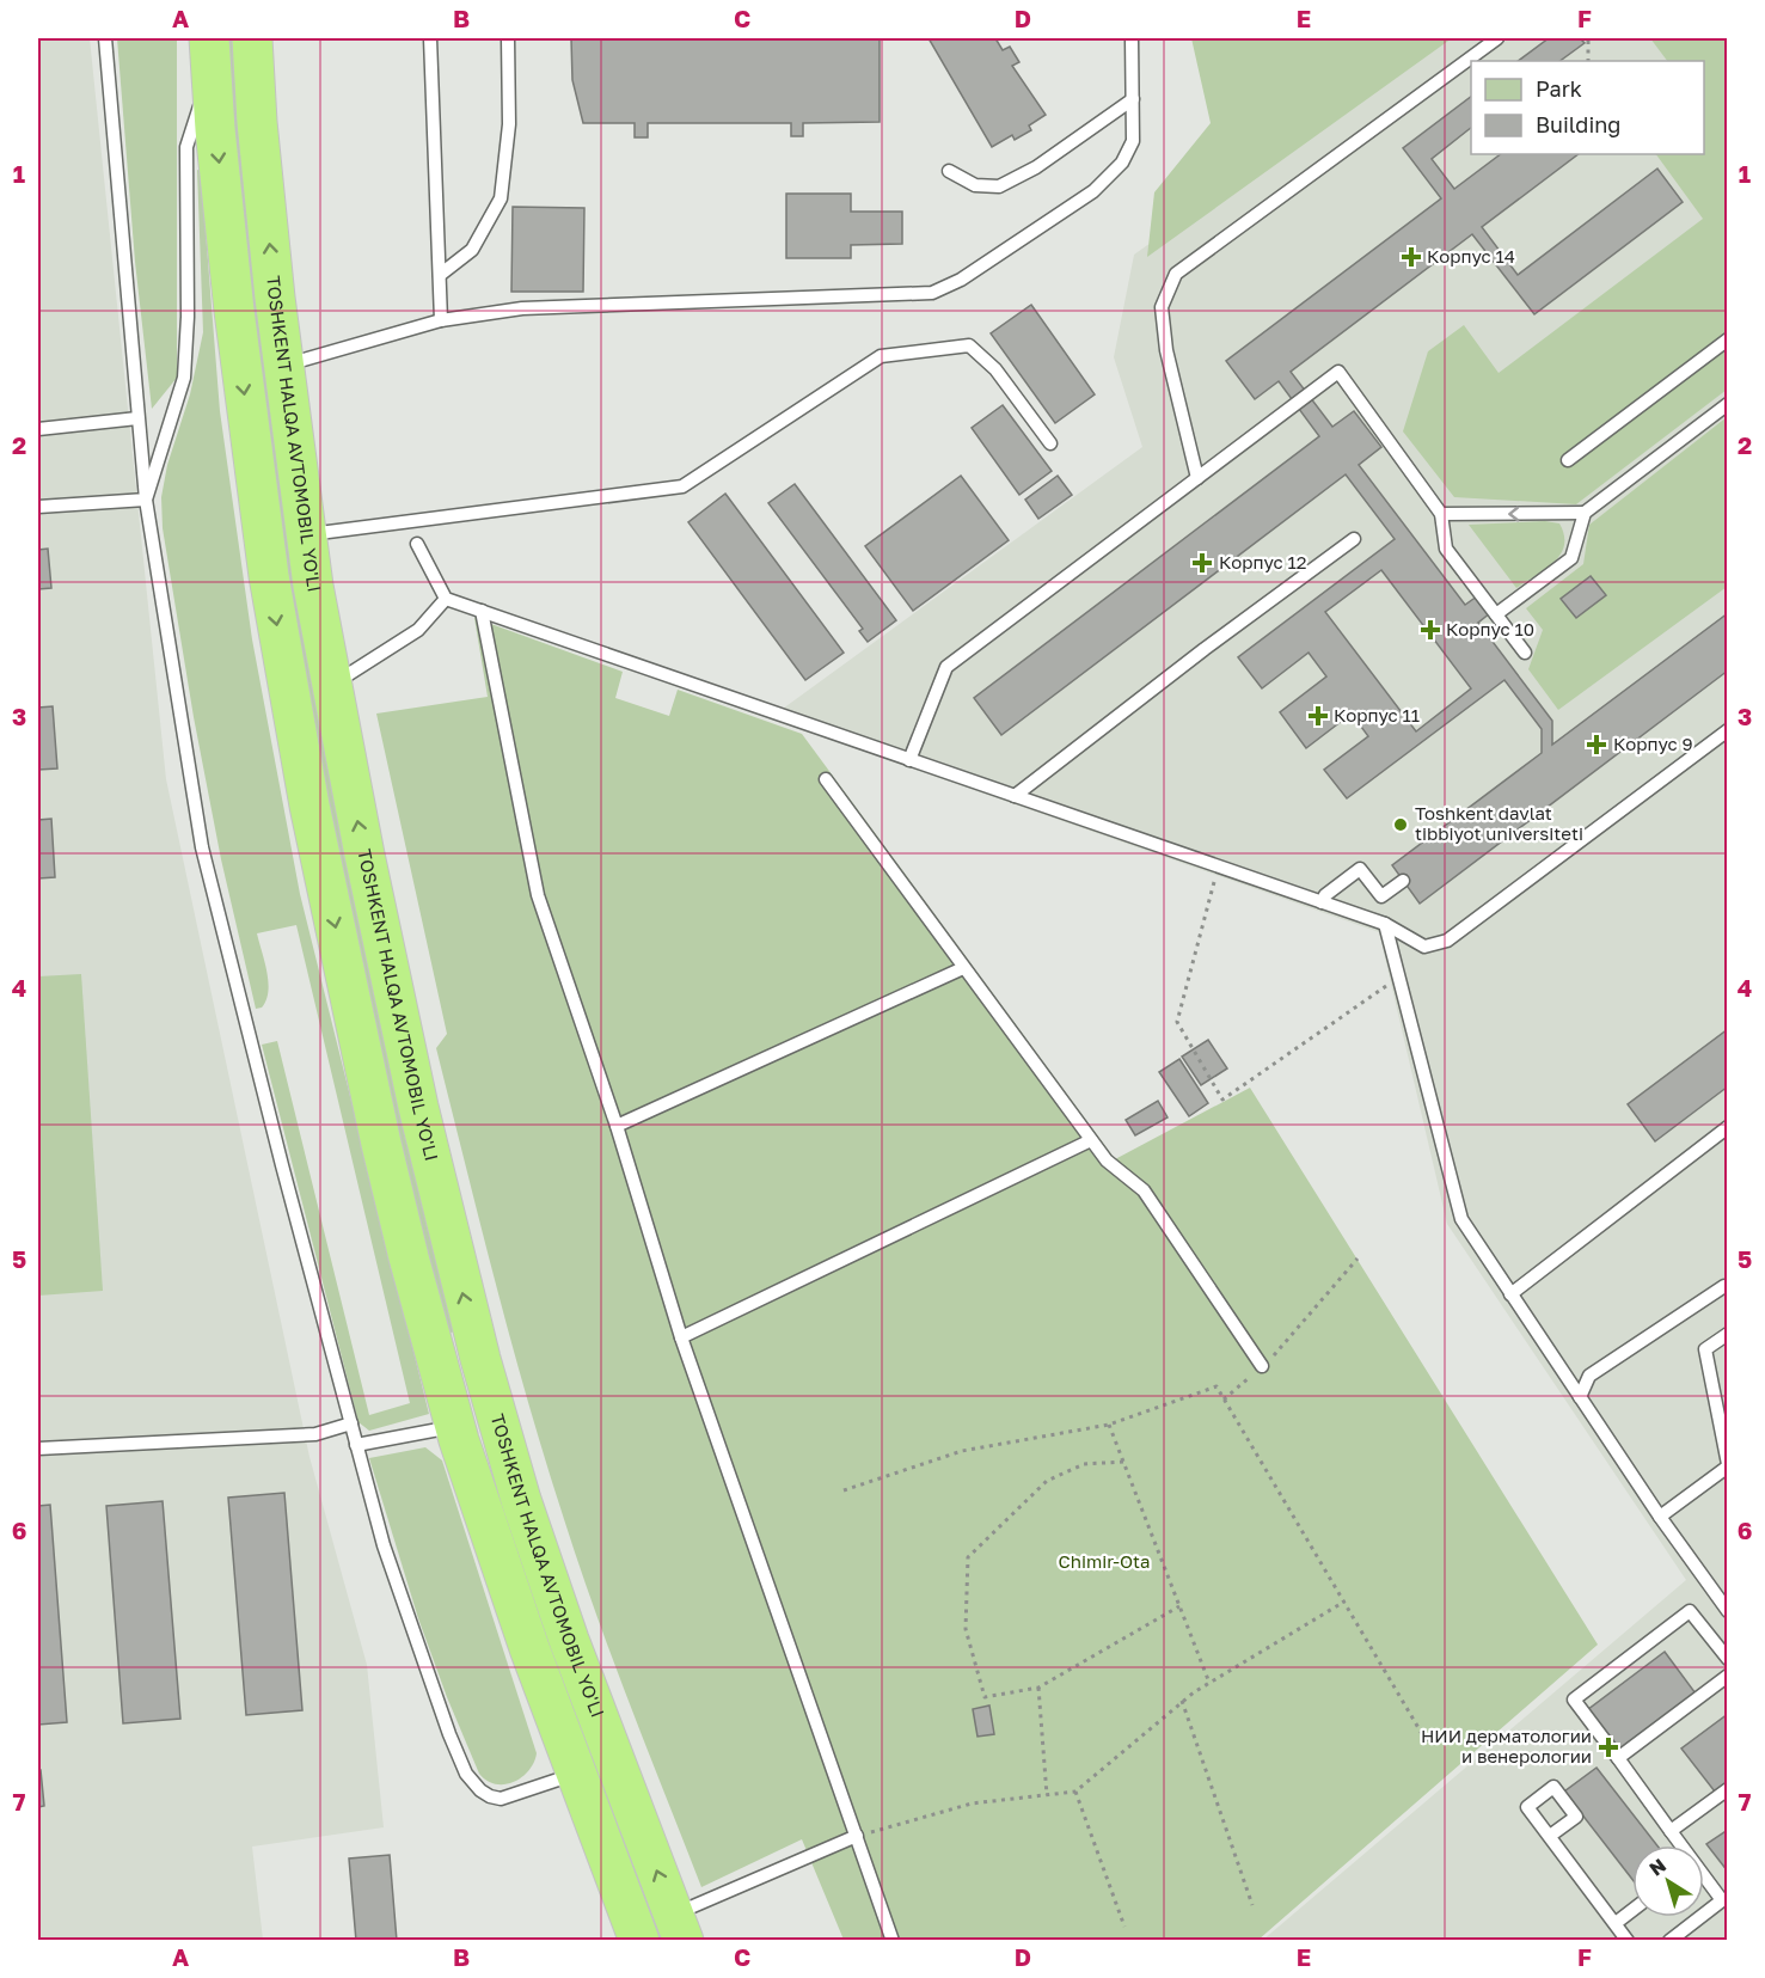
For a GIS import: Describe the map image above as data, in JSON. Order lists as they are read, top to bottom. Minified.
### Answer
{"streets":{"highway":["TOSHKENT HALQA AVTOMOBIL YO'LI"]},"parks":["Chimir-Ota"],"places":{"health":["Корпус 14","Корпус 12","Корпус 10","Корпус 11","Корпус 9","НИИ дерматологии и венерологии"],"other":["Toshkent davlat tibbiyot universiteti"]},"legend":["Park","Building"],"north":"top left","grid":{"columns":["A","B","C","D","E","F"],"rows":["1","2","3","4","5","6","7"]}}
